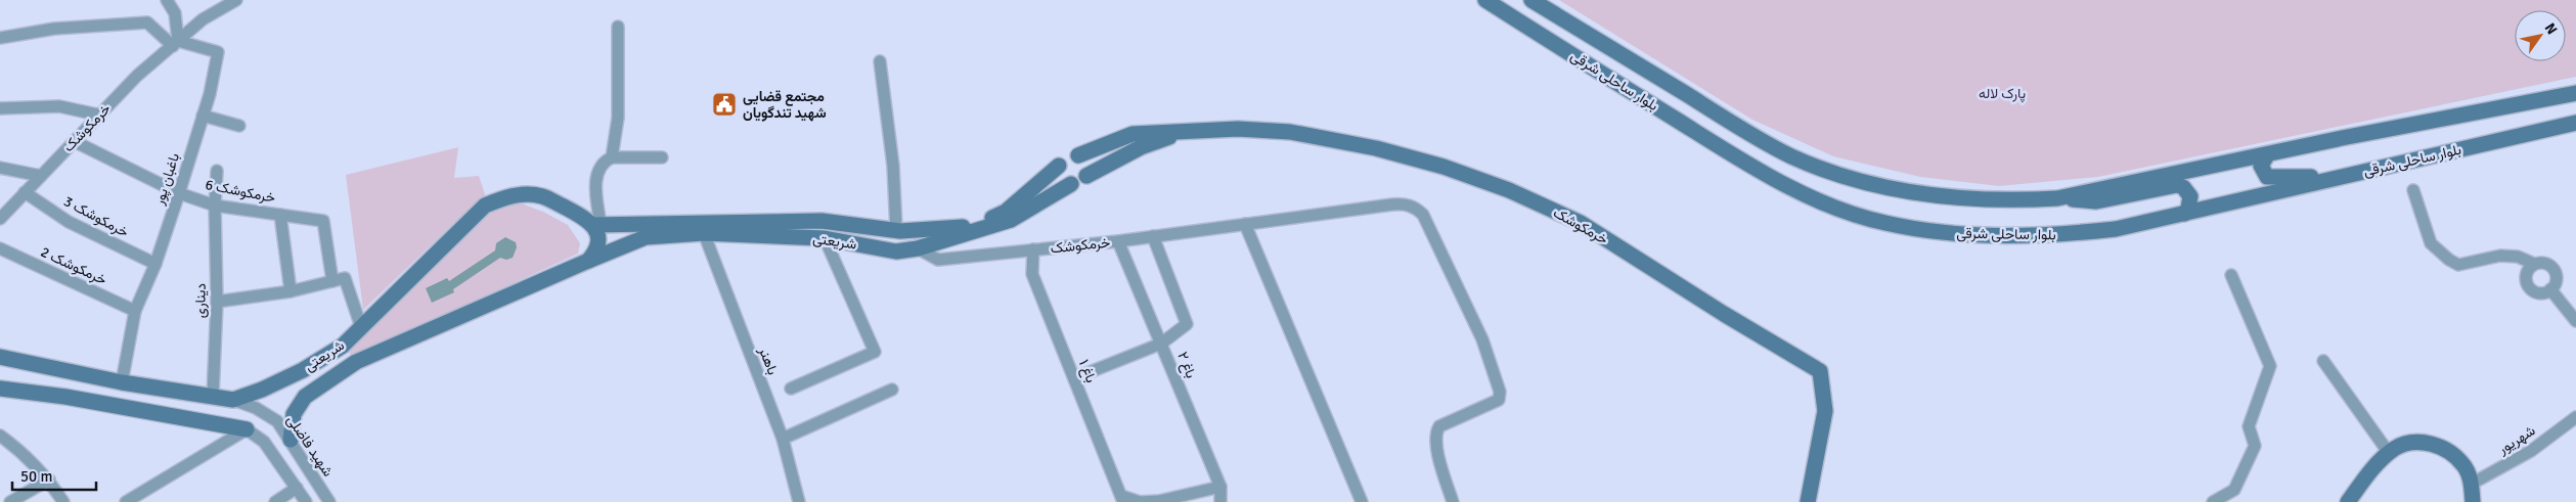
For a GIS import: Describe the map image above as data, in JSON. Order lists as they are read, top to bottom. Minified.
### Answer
{"streets":{"main road":["بلوار ساحلی شرقی","خرمکوشک","شریعتی"],"street":["باغبان پور","خرمکوشک 6","خرمکوشک 3","خرمکوشک 2","دیناری","باهنر","باغ ۲","باغ ۱","شهریور","شهید فاضلی"]},"crossings":[["خرمکوشک","باغبان پور"],["خرمکوشک","خرمکوشک 6"],["خرمکوشک","خرمکوشک 3"],["خرمکوشک","شریعتی"],["خرمکوشک","باغ ۲"],["خرمکوشک","باغ ۱"],["باغبان پور","خرمکوشک 6"],["باغبان پور","خرمکوشک 3"],["باغبان پور","خرمکوشک 2"],["خرمکوشک 6","دیناری"],["شریعتی","باهنر"],["شریعتی","شهید فاضلی"]],"parks":["پارک لاله"],"places":{"public building":["مجتمع قضایی شهید تندگویان"]},"scale_bar":"50 m","north":"top right"}
